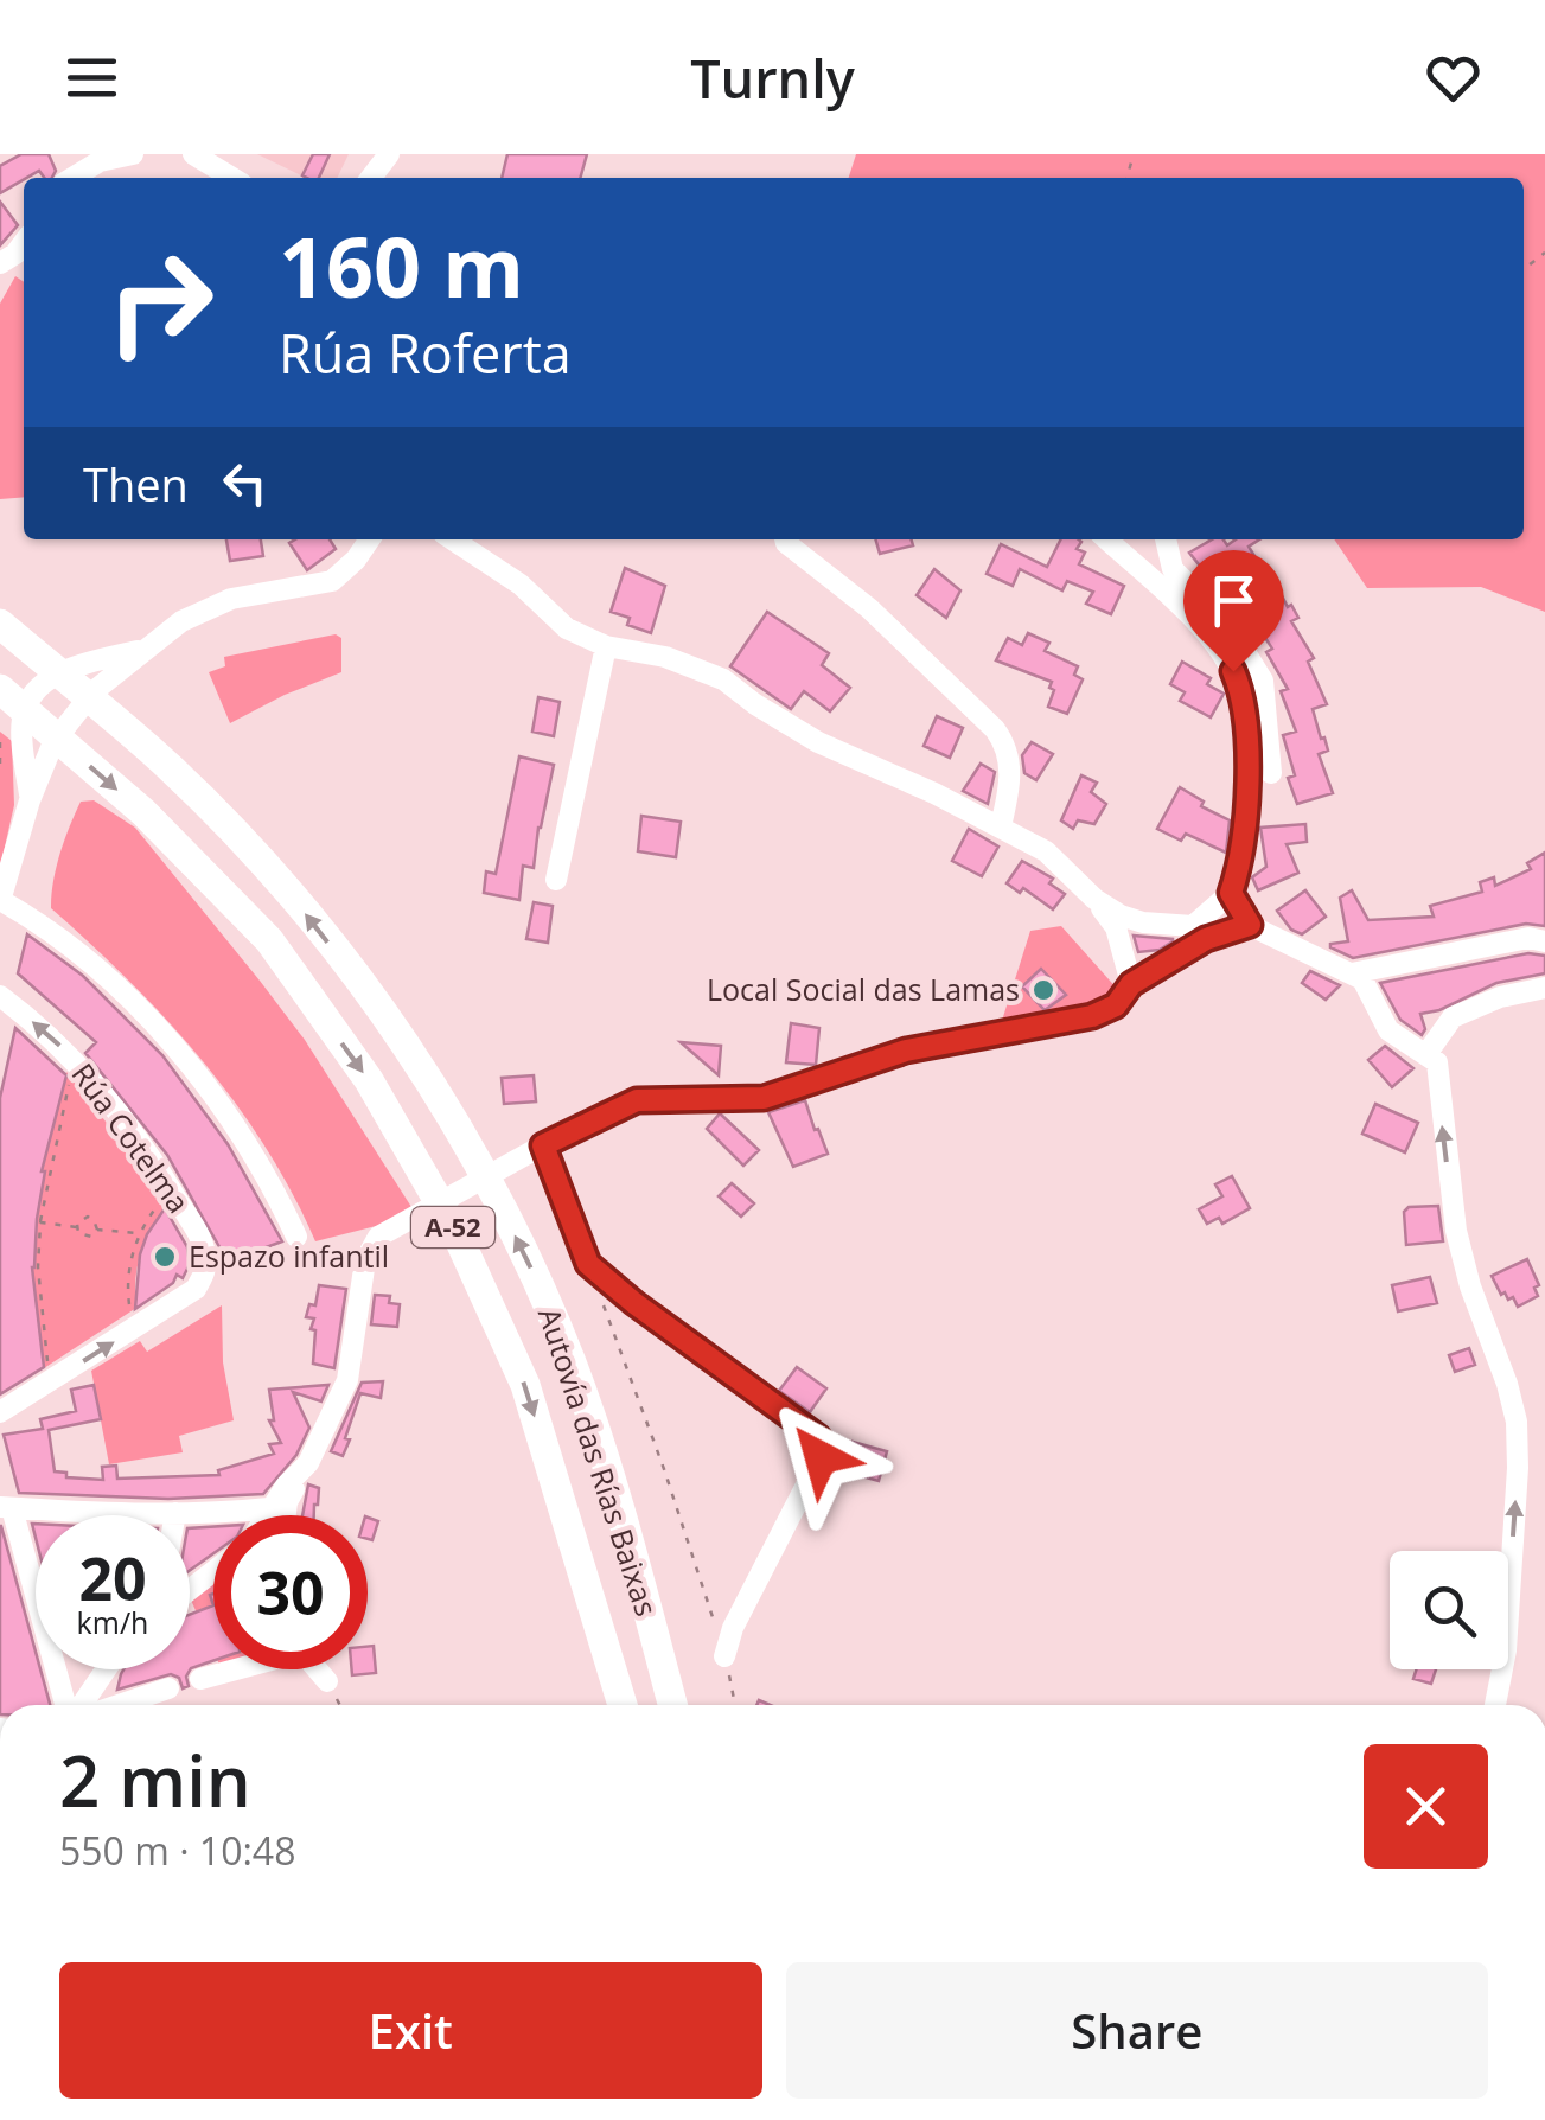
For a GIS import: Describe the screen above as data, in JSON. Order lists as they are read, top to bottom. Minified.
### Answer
{"streets":{"highway":["A-52","Autovía das Rías Baixas"],"street":["Rúa Cotelma"]},"places":["Local Social das Lamas","Espazo infantil"],"page":{"header":"Turnly","turn":["160 m","Rúa Roferta"],"then":"Then","speed":"20 km/h","limit":"30","heading":["2 min","550 m · 10:48"],"buttons":["Exit","Share"]}}
